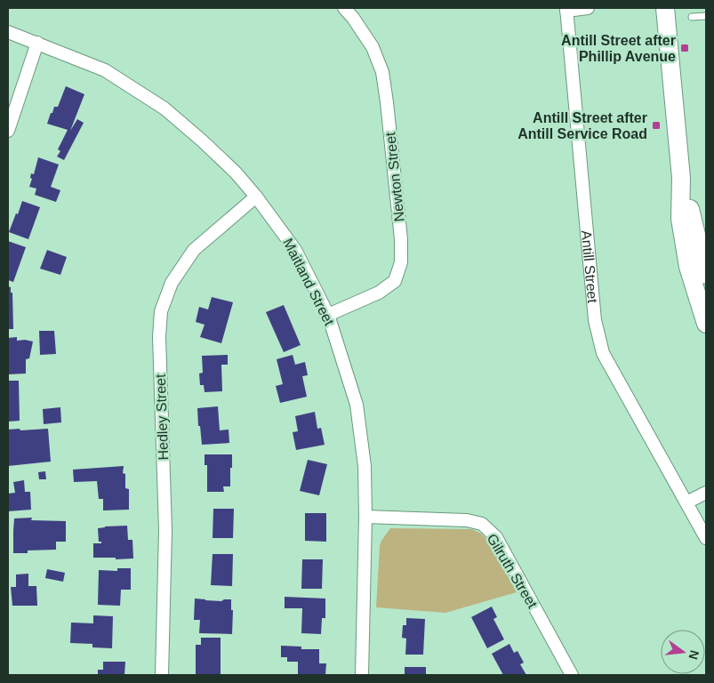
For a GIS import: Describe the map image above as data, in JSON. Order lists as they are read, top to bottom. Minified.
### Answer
{"streets":{"street":["Newton Street","Antill Street","Maitland Street","Hedley Street","Gilruth Street"]},"crossings":[["Newton Street","Maitland Street"],["Maitland Street","Hedley Street"],["Maitland Street","Gilruth Street"]],"places":{"transit":["Antill Street after Phillip Avenue","Antill Street after Antill Service Road"]},"north":"right"}
